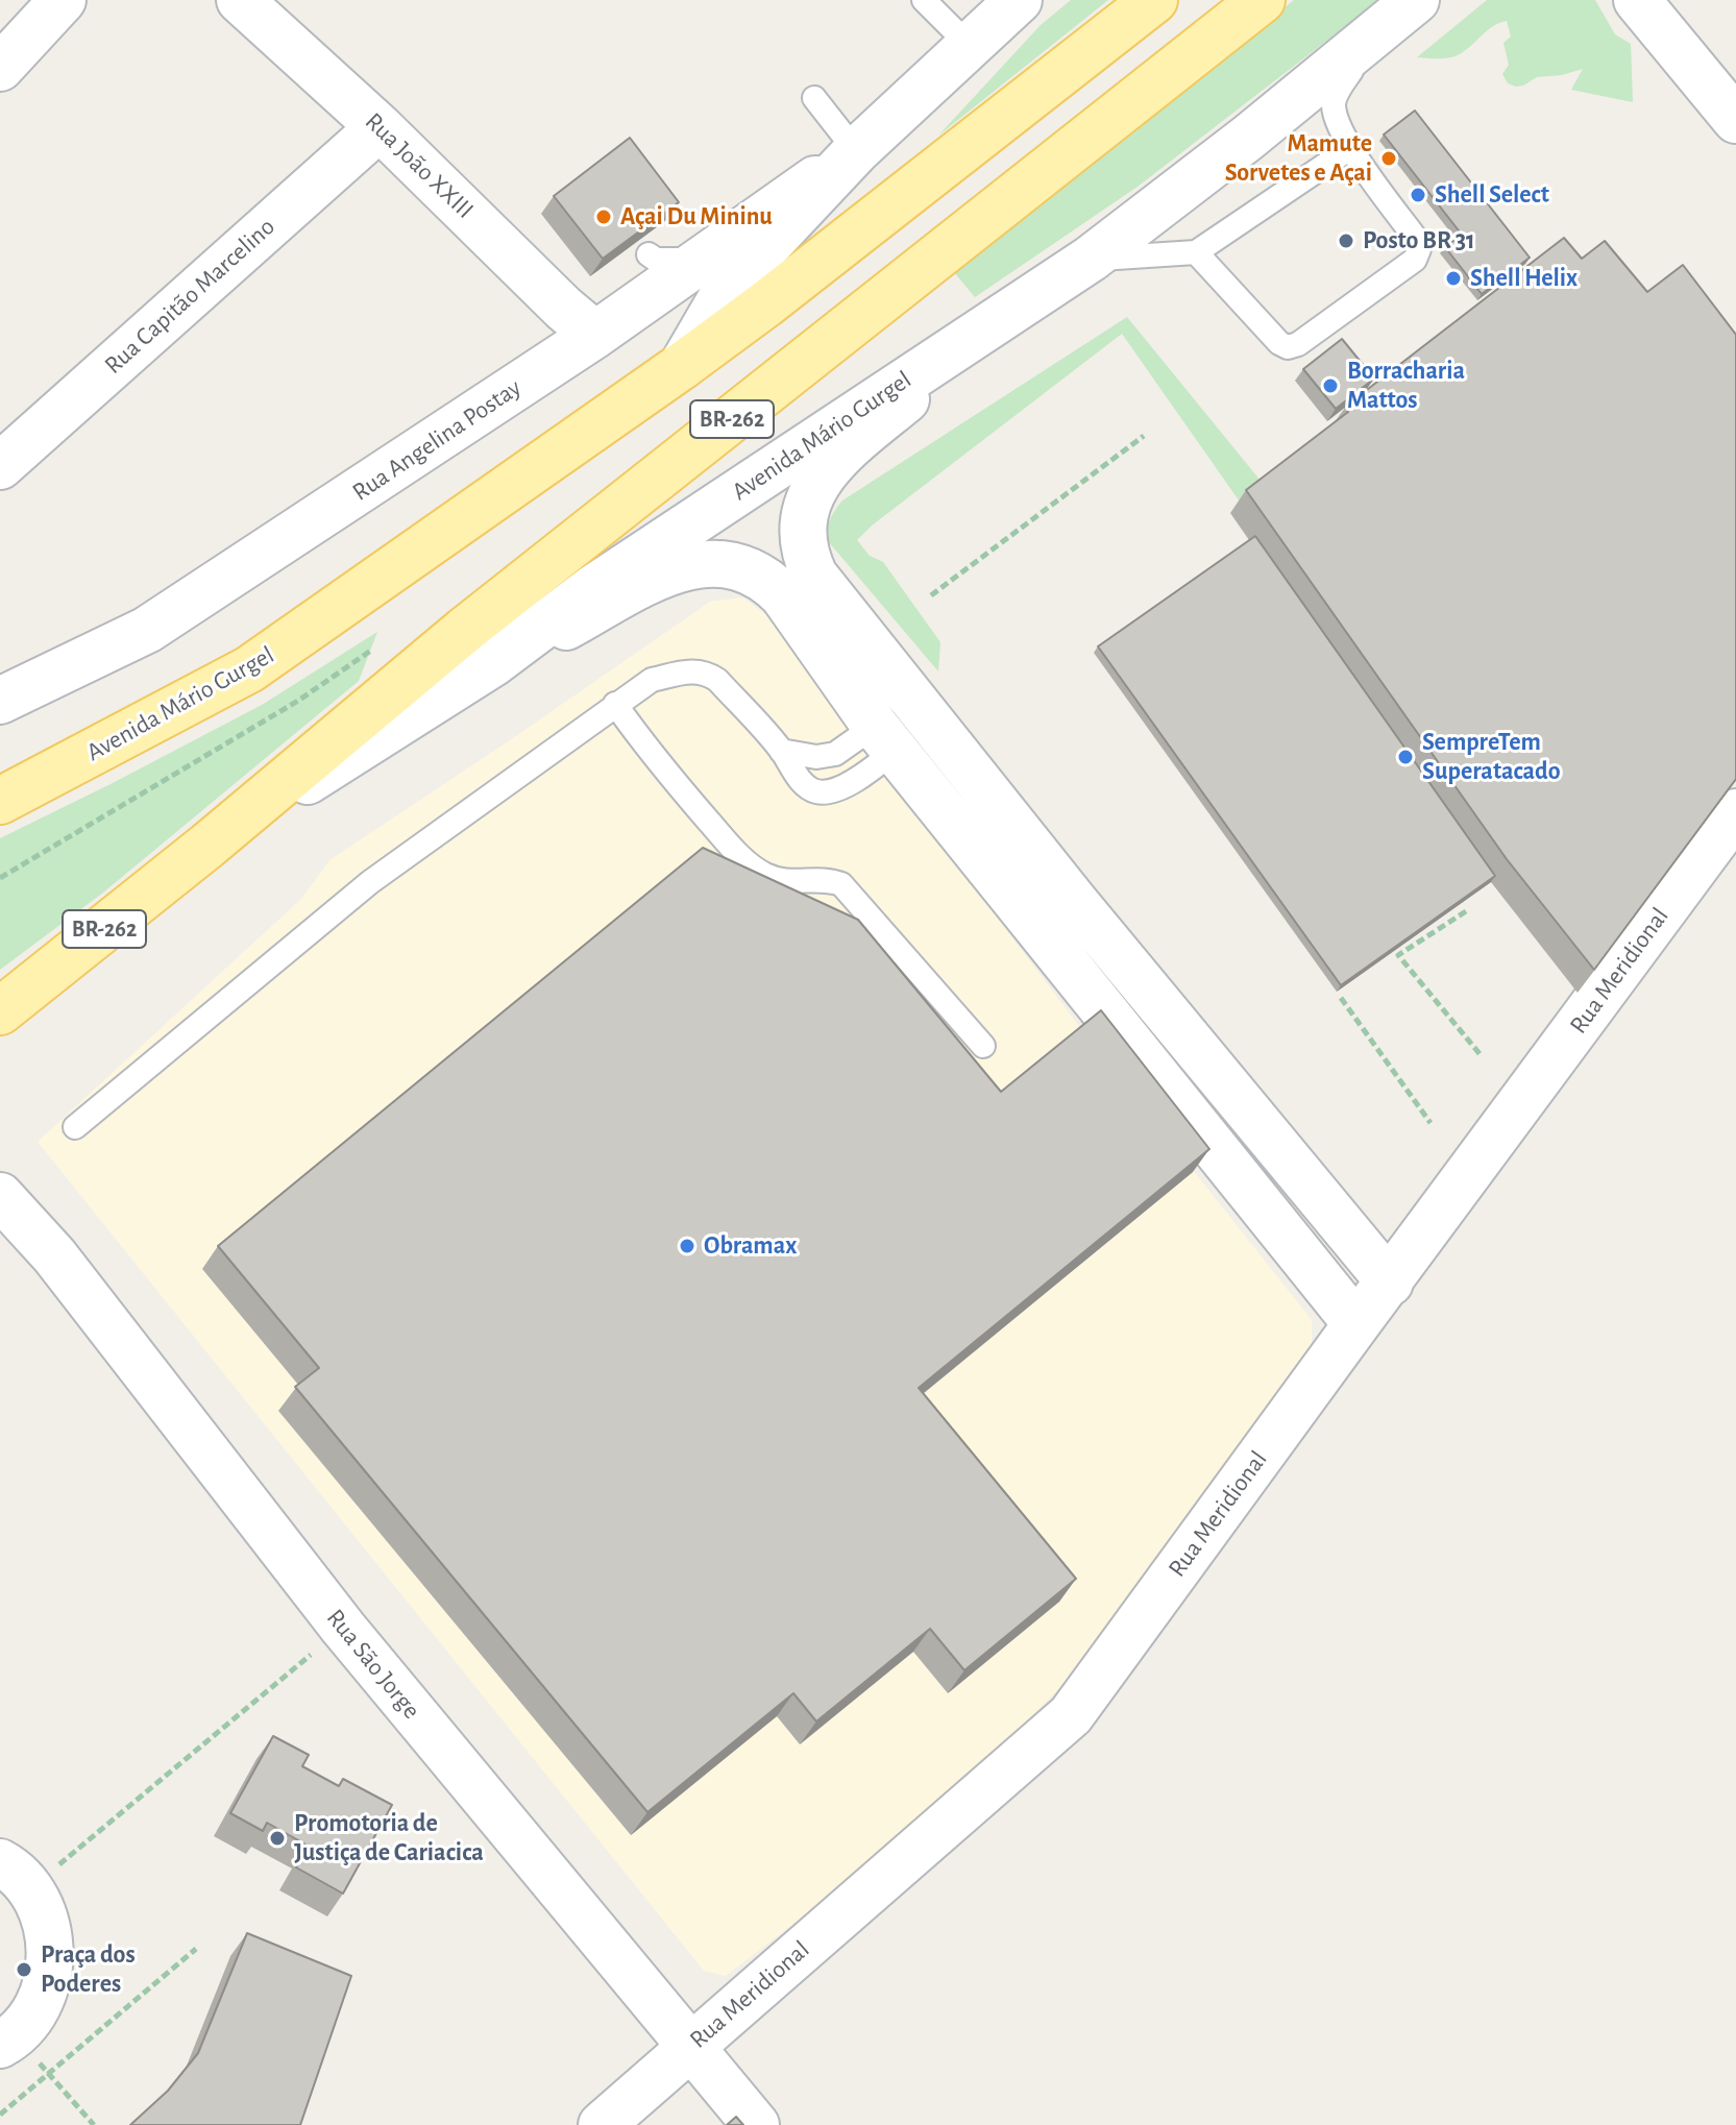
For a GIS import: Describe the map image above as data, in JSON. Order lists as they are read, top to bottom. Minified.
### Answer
{"streets":{"main road":["BR-262","Avenida Mário Gurgel"],"street":["Rua João XXIII","Rua Capitão Marcelino","Rua Angelina Postay","Rua Meridional","Rua São Jorge"]},"crossings":[["Rua João XXIII","Rua Capitão Marcelino"],["Rua João XXIII","Rua Angelina Postay"],["Avenida Mário Gurgel","Rua Angelina Postay"],["Rua Meridional","Rua São Jorge"]],"places":["Mamute Sorvetes e Açai","Shell Select","Açai Du Mininu","Posto BR 31","Shell Helix","Borracharia Mattos","SempreTem Superatacado","Obramax","Promotoria de Justiça de Cariacica","Praça dos Poderes"]}
